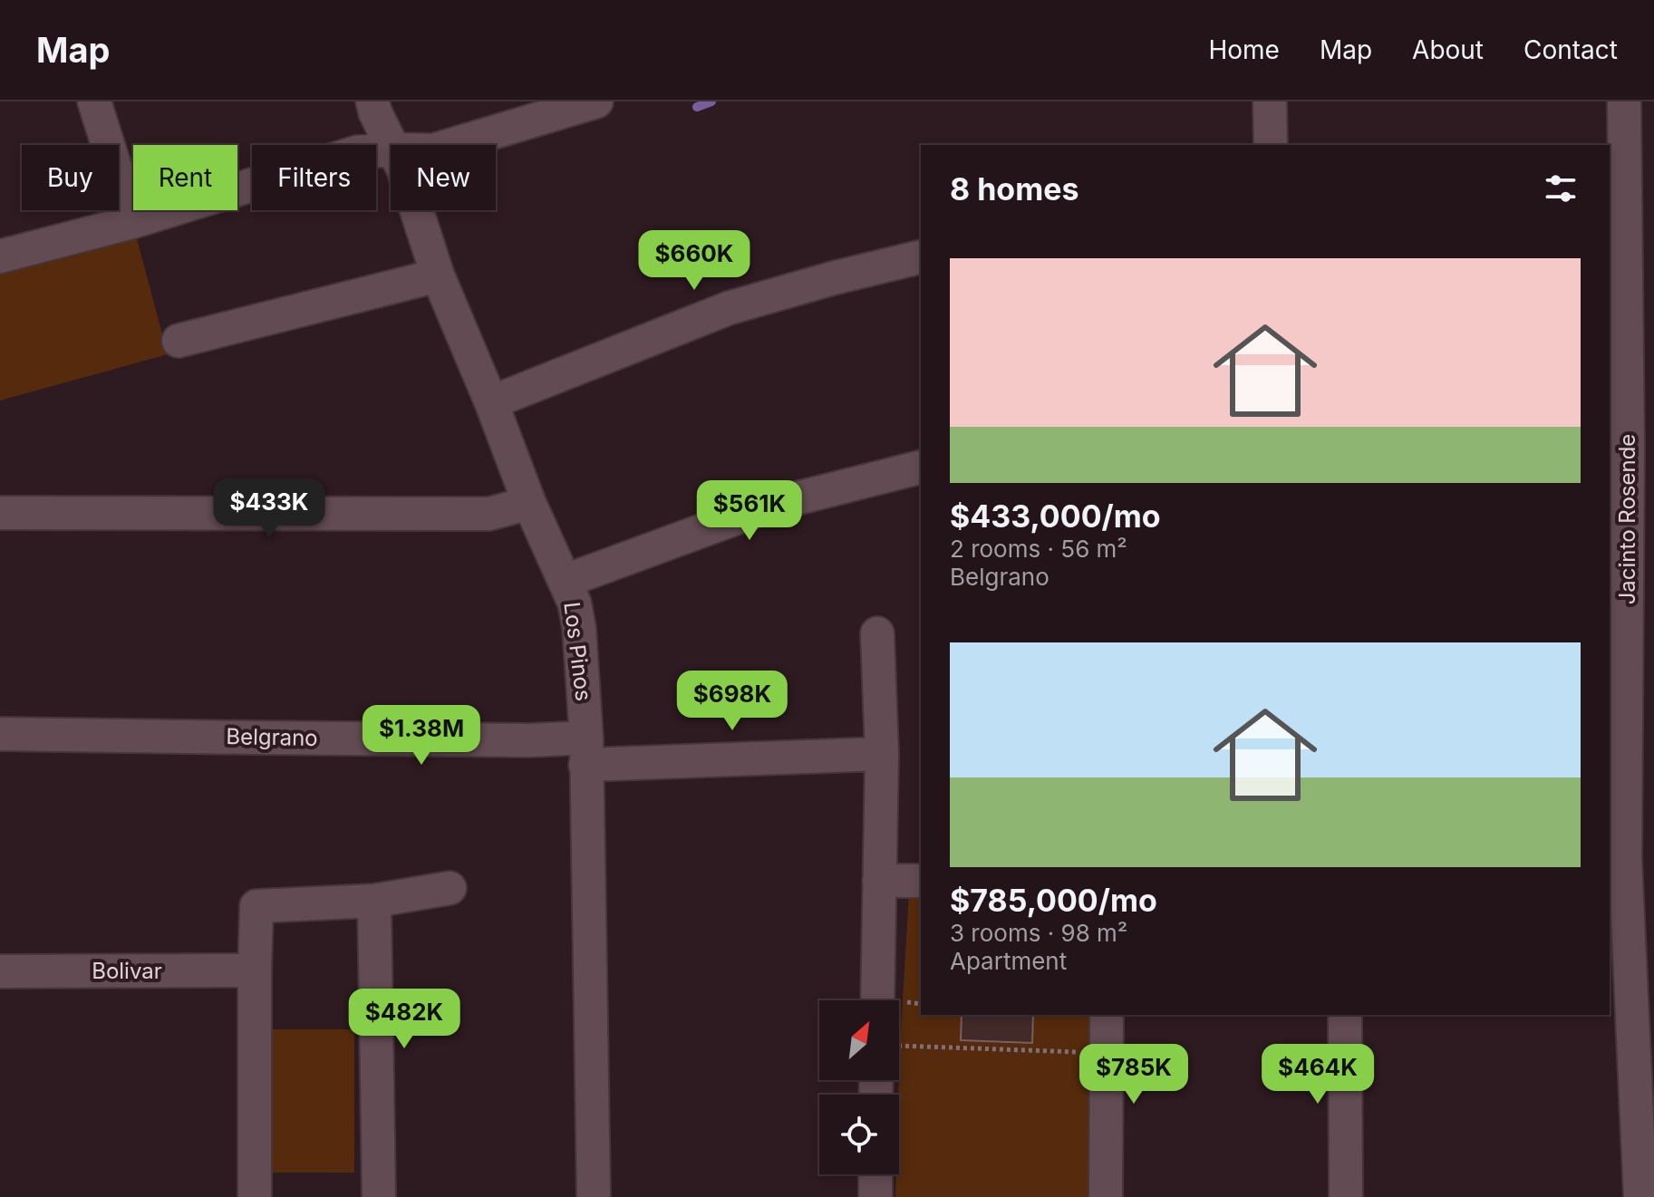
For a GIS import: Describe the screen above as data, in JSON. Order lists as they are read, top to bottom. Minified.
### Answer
{"streets":{"street":["Jacinto Rosende","Los Pinos","Belgrano","Bolivar"]},"crossings":[["Los Pinos","Belgrano"]],"north":"top right","page":{"header":"Map","nav":["Home","Map","About","Contact"],"chip":["Buy","Rent","Filters","New"],"heading":"8 homes","price":["$660K","$433K","$561K","$698K","$1.38M","$482K","$785K","$464K"],"list":[{"name":"$433,000/mo","note":"2 rooms · 56 m² · Belgrano"},{"name":"$785,000/mo","note":"3 rooms · 98 m² · Apartment"}]}}
